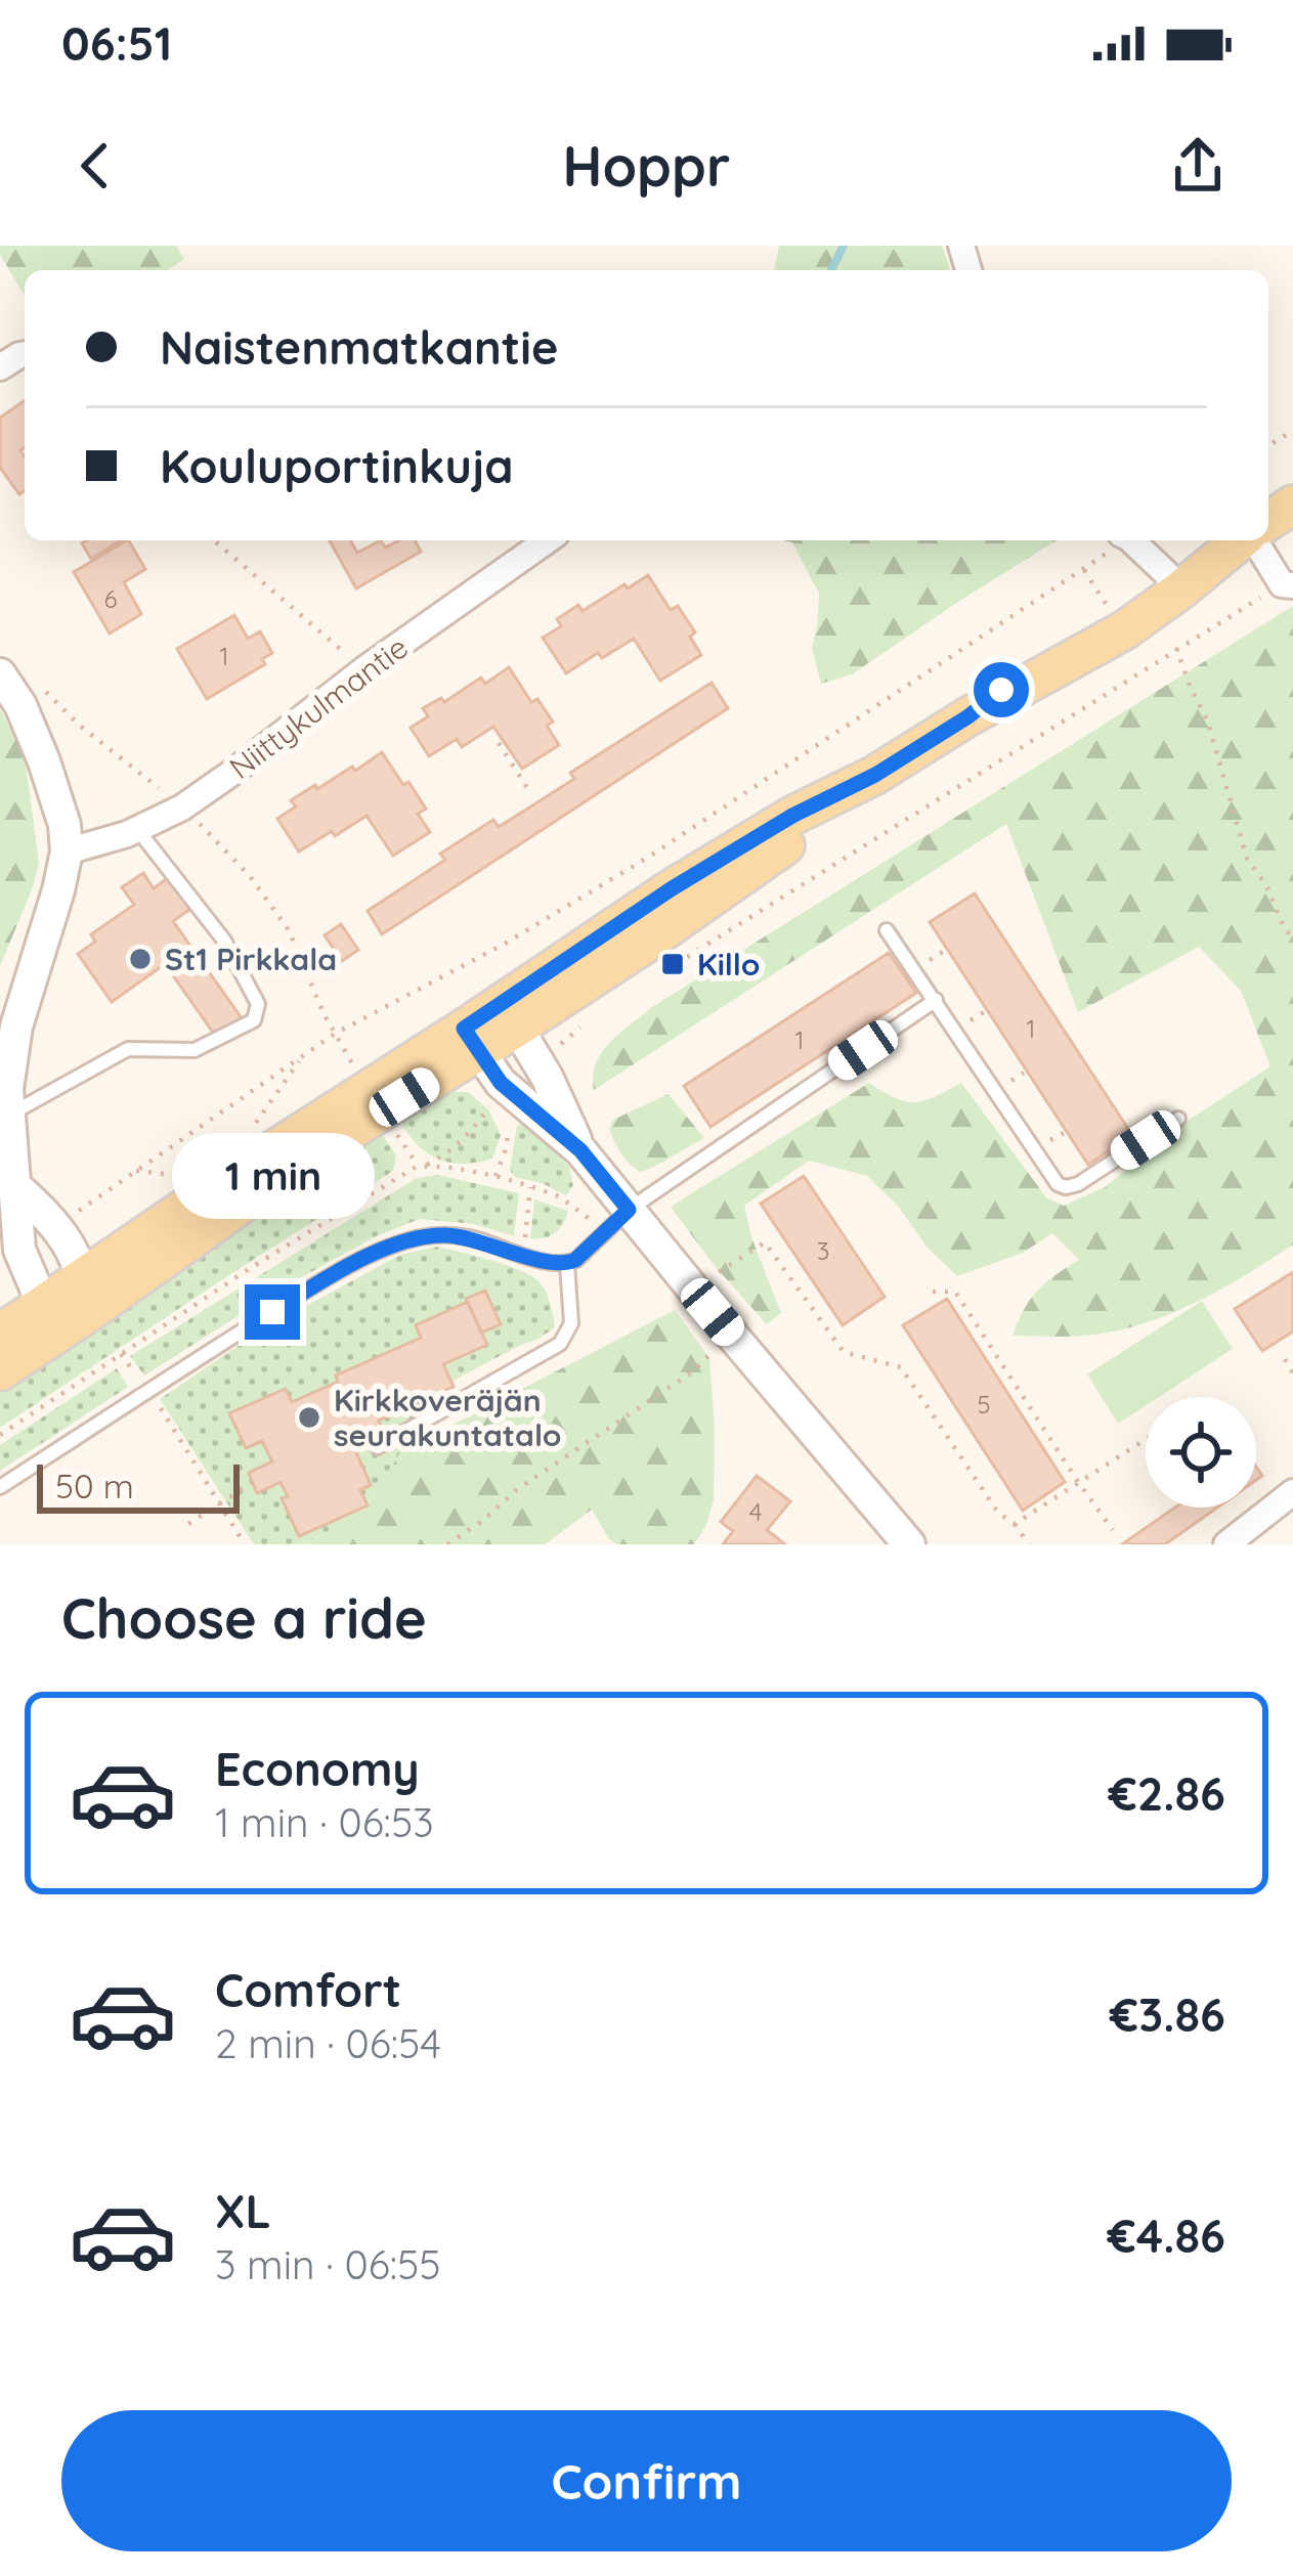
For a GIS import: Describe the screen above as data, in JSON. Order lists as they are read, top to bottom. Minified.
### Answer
{"streets":{"street":["Niittykulmantie"]},"places":{"other":["St1 Pirkkala","Kirkkoveräjän seurakuntatalo"],"transit":["Killo"]},"house_numbers":["6","1","1","1","3","5","4"],"scale_bar":"50 m","page":{"status":"06:51","header":"Hoppr","banner":["Naistenmatkantie","Kouluportinkuja"],"bubble":"1 min","scale":"50 m","heading":"Choose a ride","list":[{"name":"Economy","note":"1 min · 06:53","value":"€2.86"},{"name":"Comfort","note":"2 min · 06:54","value":"€3.86"},{"name":"XL","note":"3 min · 06:55","value":"€4.86"}],"buttons":"Confirm"}}
